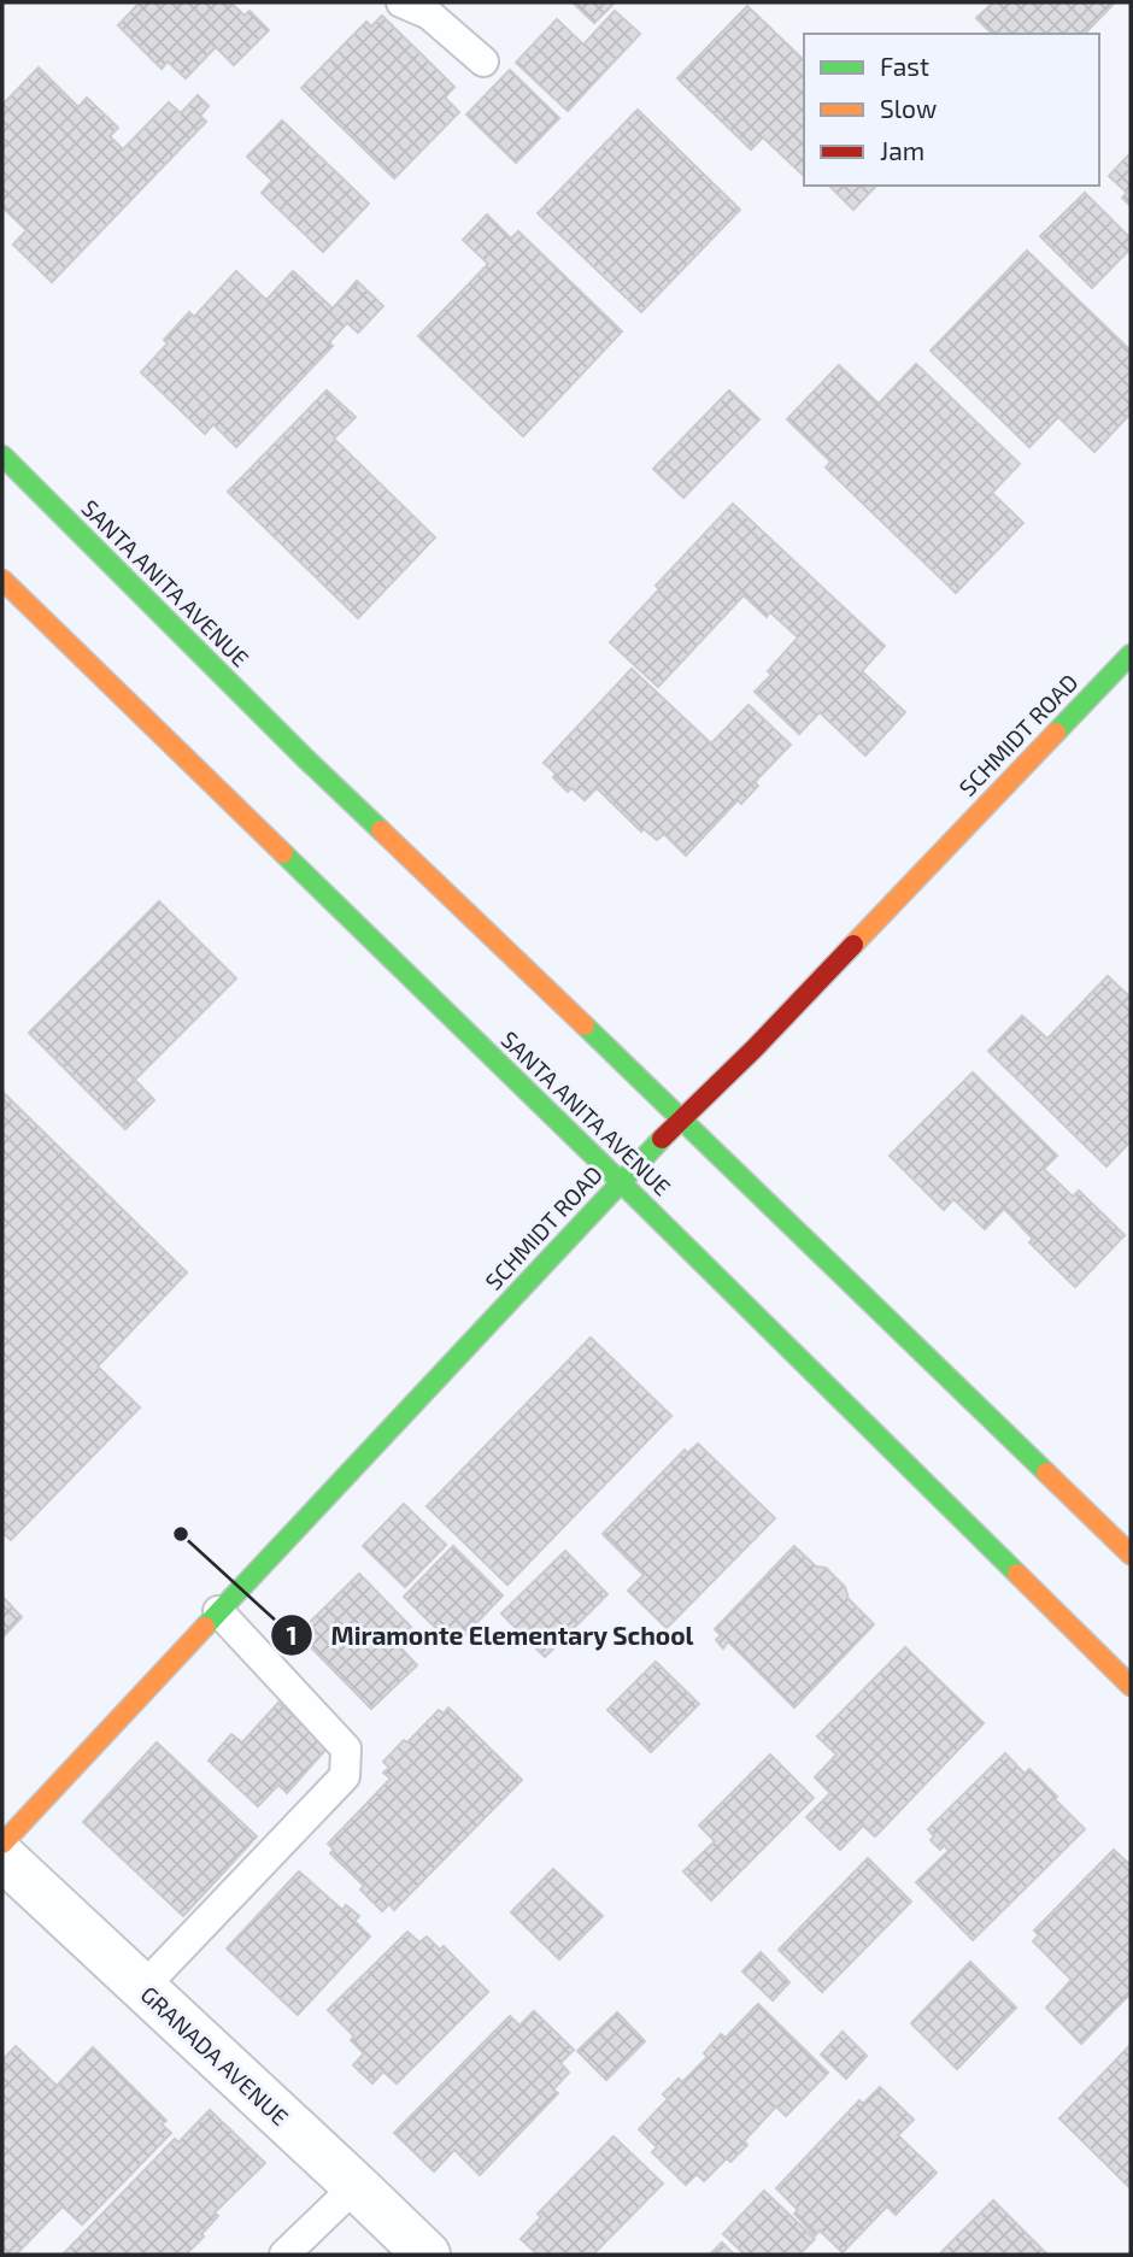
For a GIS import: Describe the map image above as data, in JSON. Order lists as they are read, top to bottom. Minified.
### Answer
{"streets":{"main road":["SANTA ANITA AVENUE","SCHMIDT ROAD"],"street":["GRANADA AVENUE"]},"crossings":[["SANTA ANITA AVENUE","SCHMIDT ROAD"]],"places":["Miramonte Elementary School"],"legend":["Fast","Slow","Jam"]}
